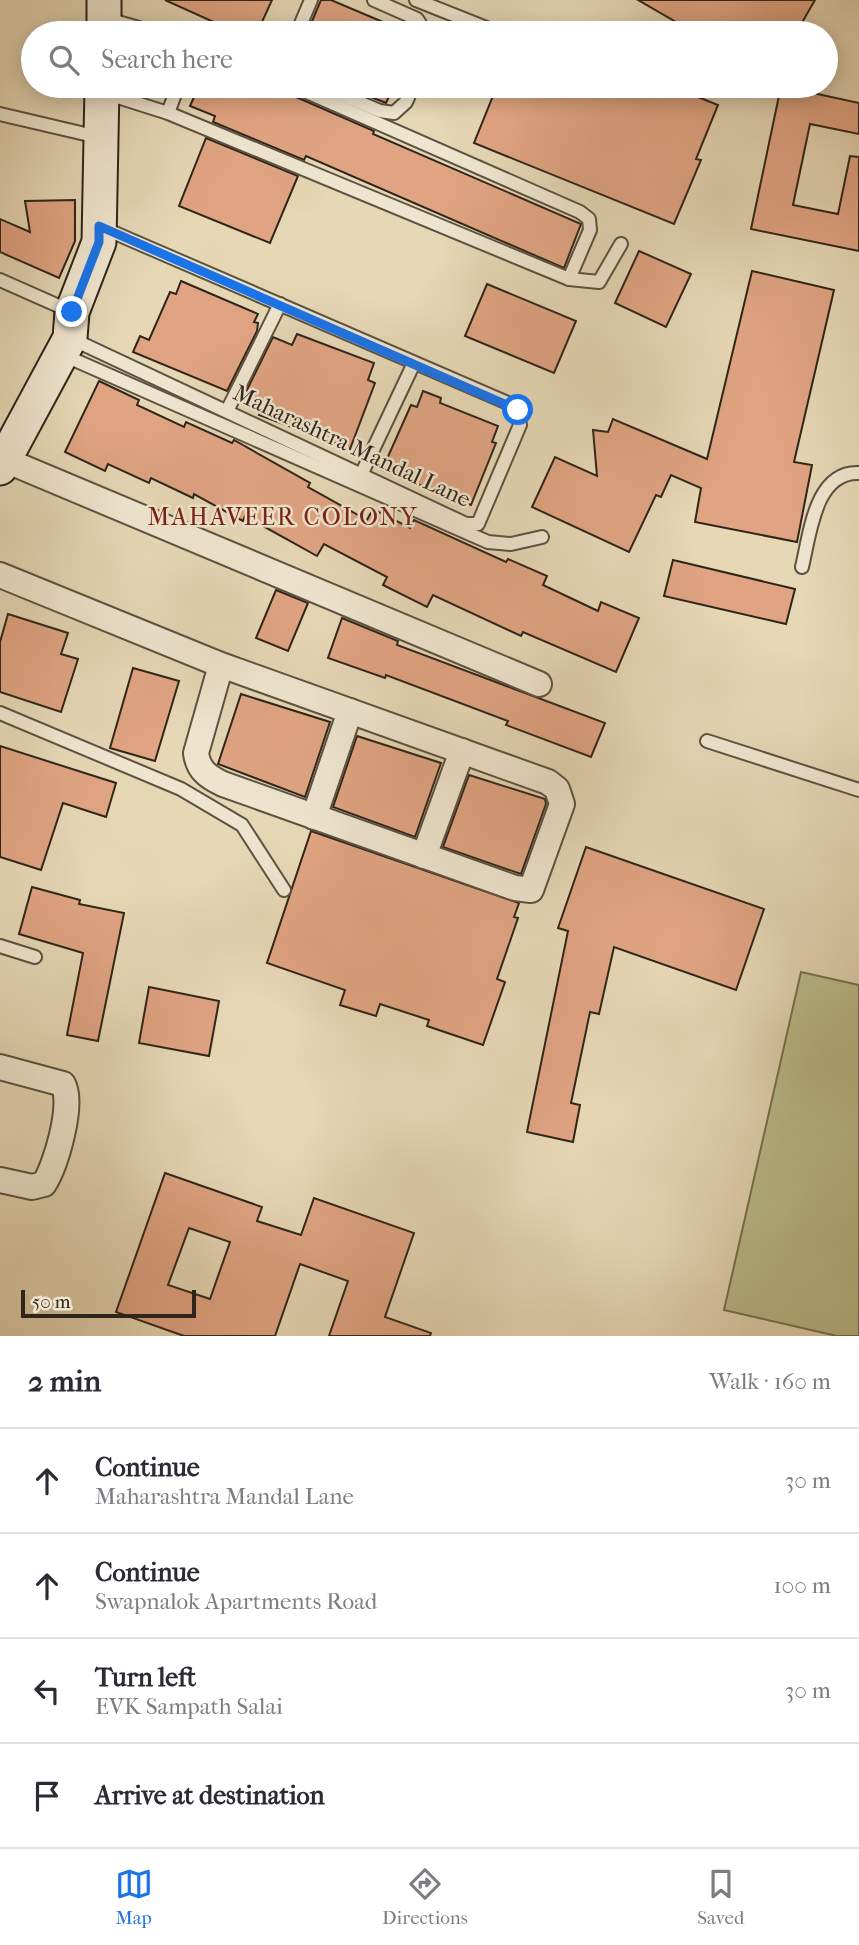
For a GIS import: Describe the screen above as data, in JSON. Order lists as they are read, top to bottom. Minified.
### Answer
{"streets":{"lane":["Maharashtra Mandal Lane"]},"districts":["MAHAVEER COLONY"],"scale_bar":"50 m","page":{"search":"Search here","scale":"50 m","heading":["2 min","Walk · 160 m"],"list":[["Continue","Maharashtra Mandal Lane","30 m"],["Continue","Swapnalok Apartments Road","100 m"],["Turn left","EVK Sampath Salai","30 m"],"Arrive at destination"],"nav":["Map","Directions","Saved"]}}
